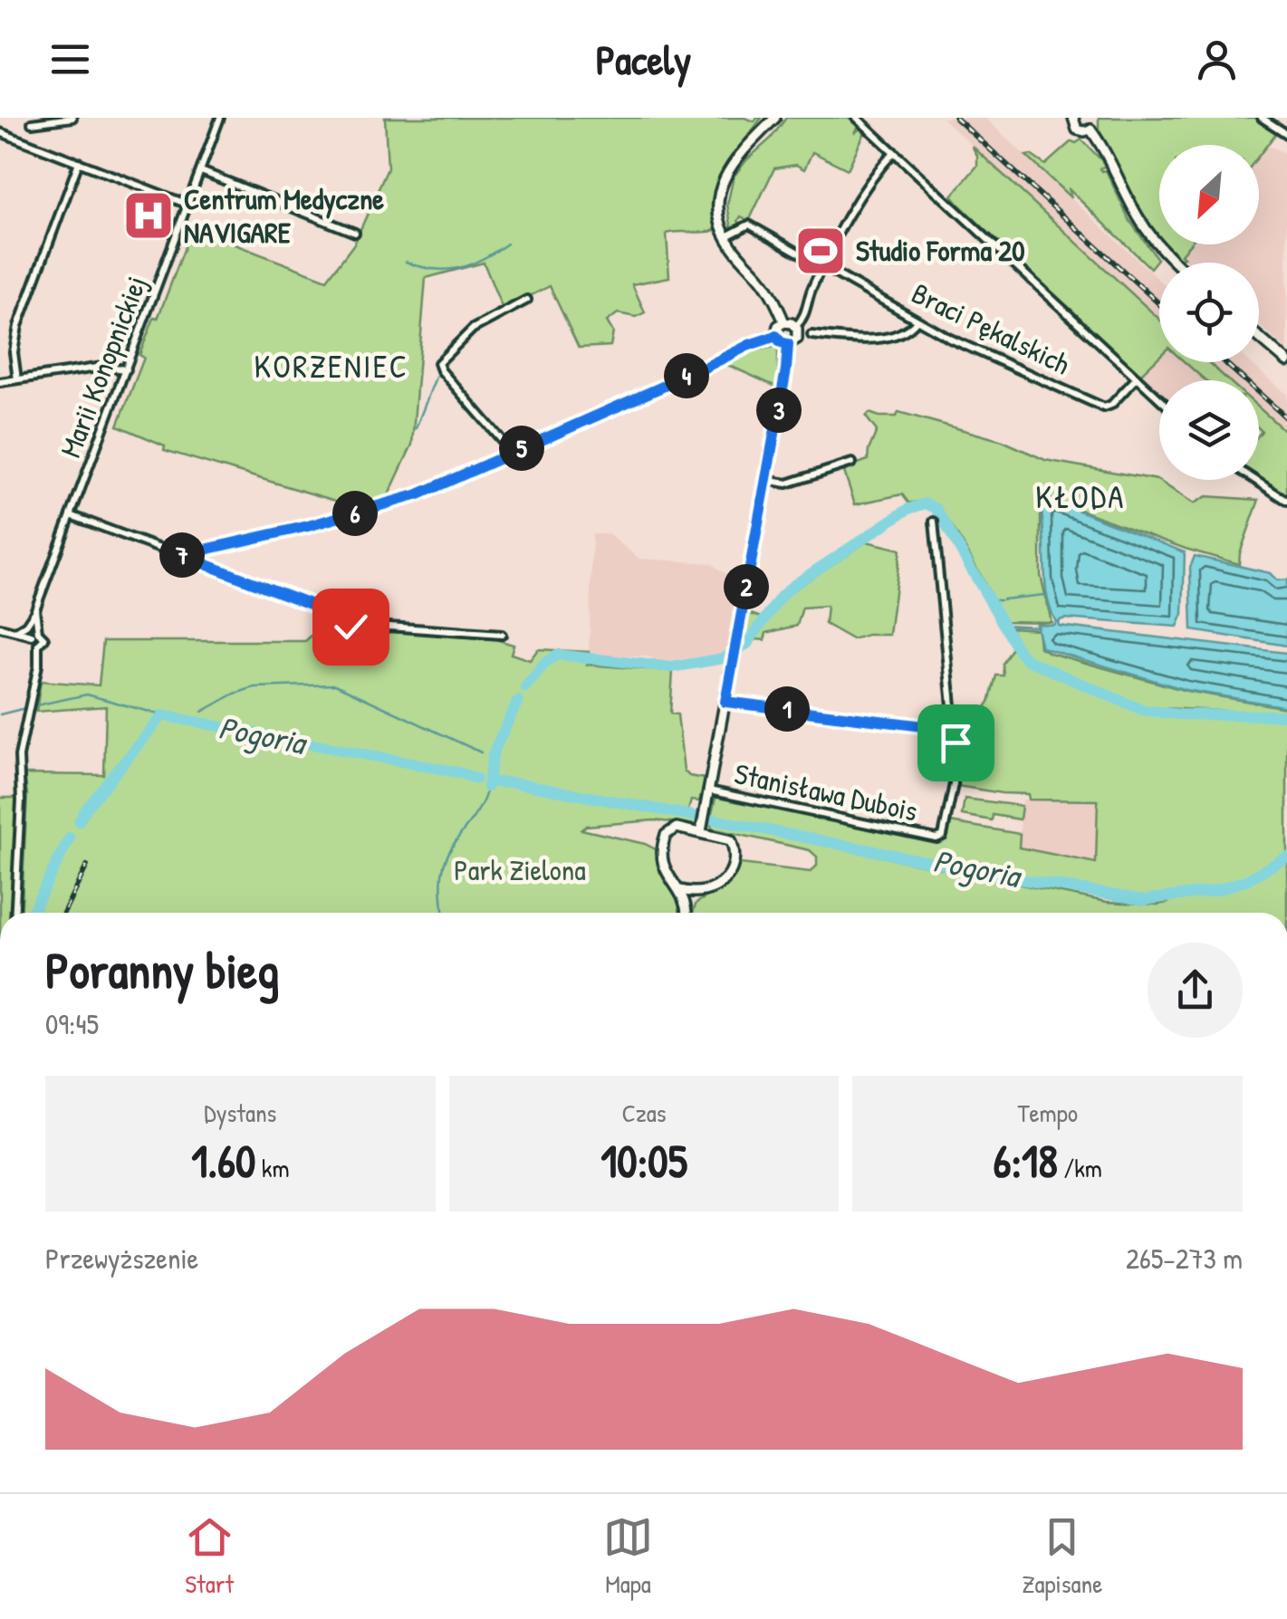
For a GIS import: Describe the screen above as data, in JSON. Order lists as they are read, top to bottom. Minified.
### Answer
{"streets":{"street":["Braci Pękalskich","Marii Konopnickiej","Stanisława Dubois"]},"districts":["KORZENIEC","KŁODA"],"water":["Pogoria"],"parks":["Park Zielona"],"places":{"hospital":["Centrum Medyczne NAVIGARE"],"sports":["Studio Forma 20"]},"north":"bottom left","page":{"header":"Pacely","pins":["4","3","5","6","7","2","1"],"heading":["Poranny bieg","09:45"],"stats":[["Dystans","1.60 km"],["Czas","10:05"],["Tempo","6:18 /km"]],"chart":["Przewyższenie","265–273 m"],"tabs":["Start","Mapa","Zapisane"]}}
